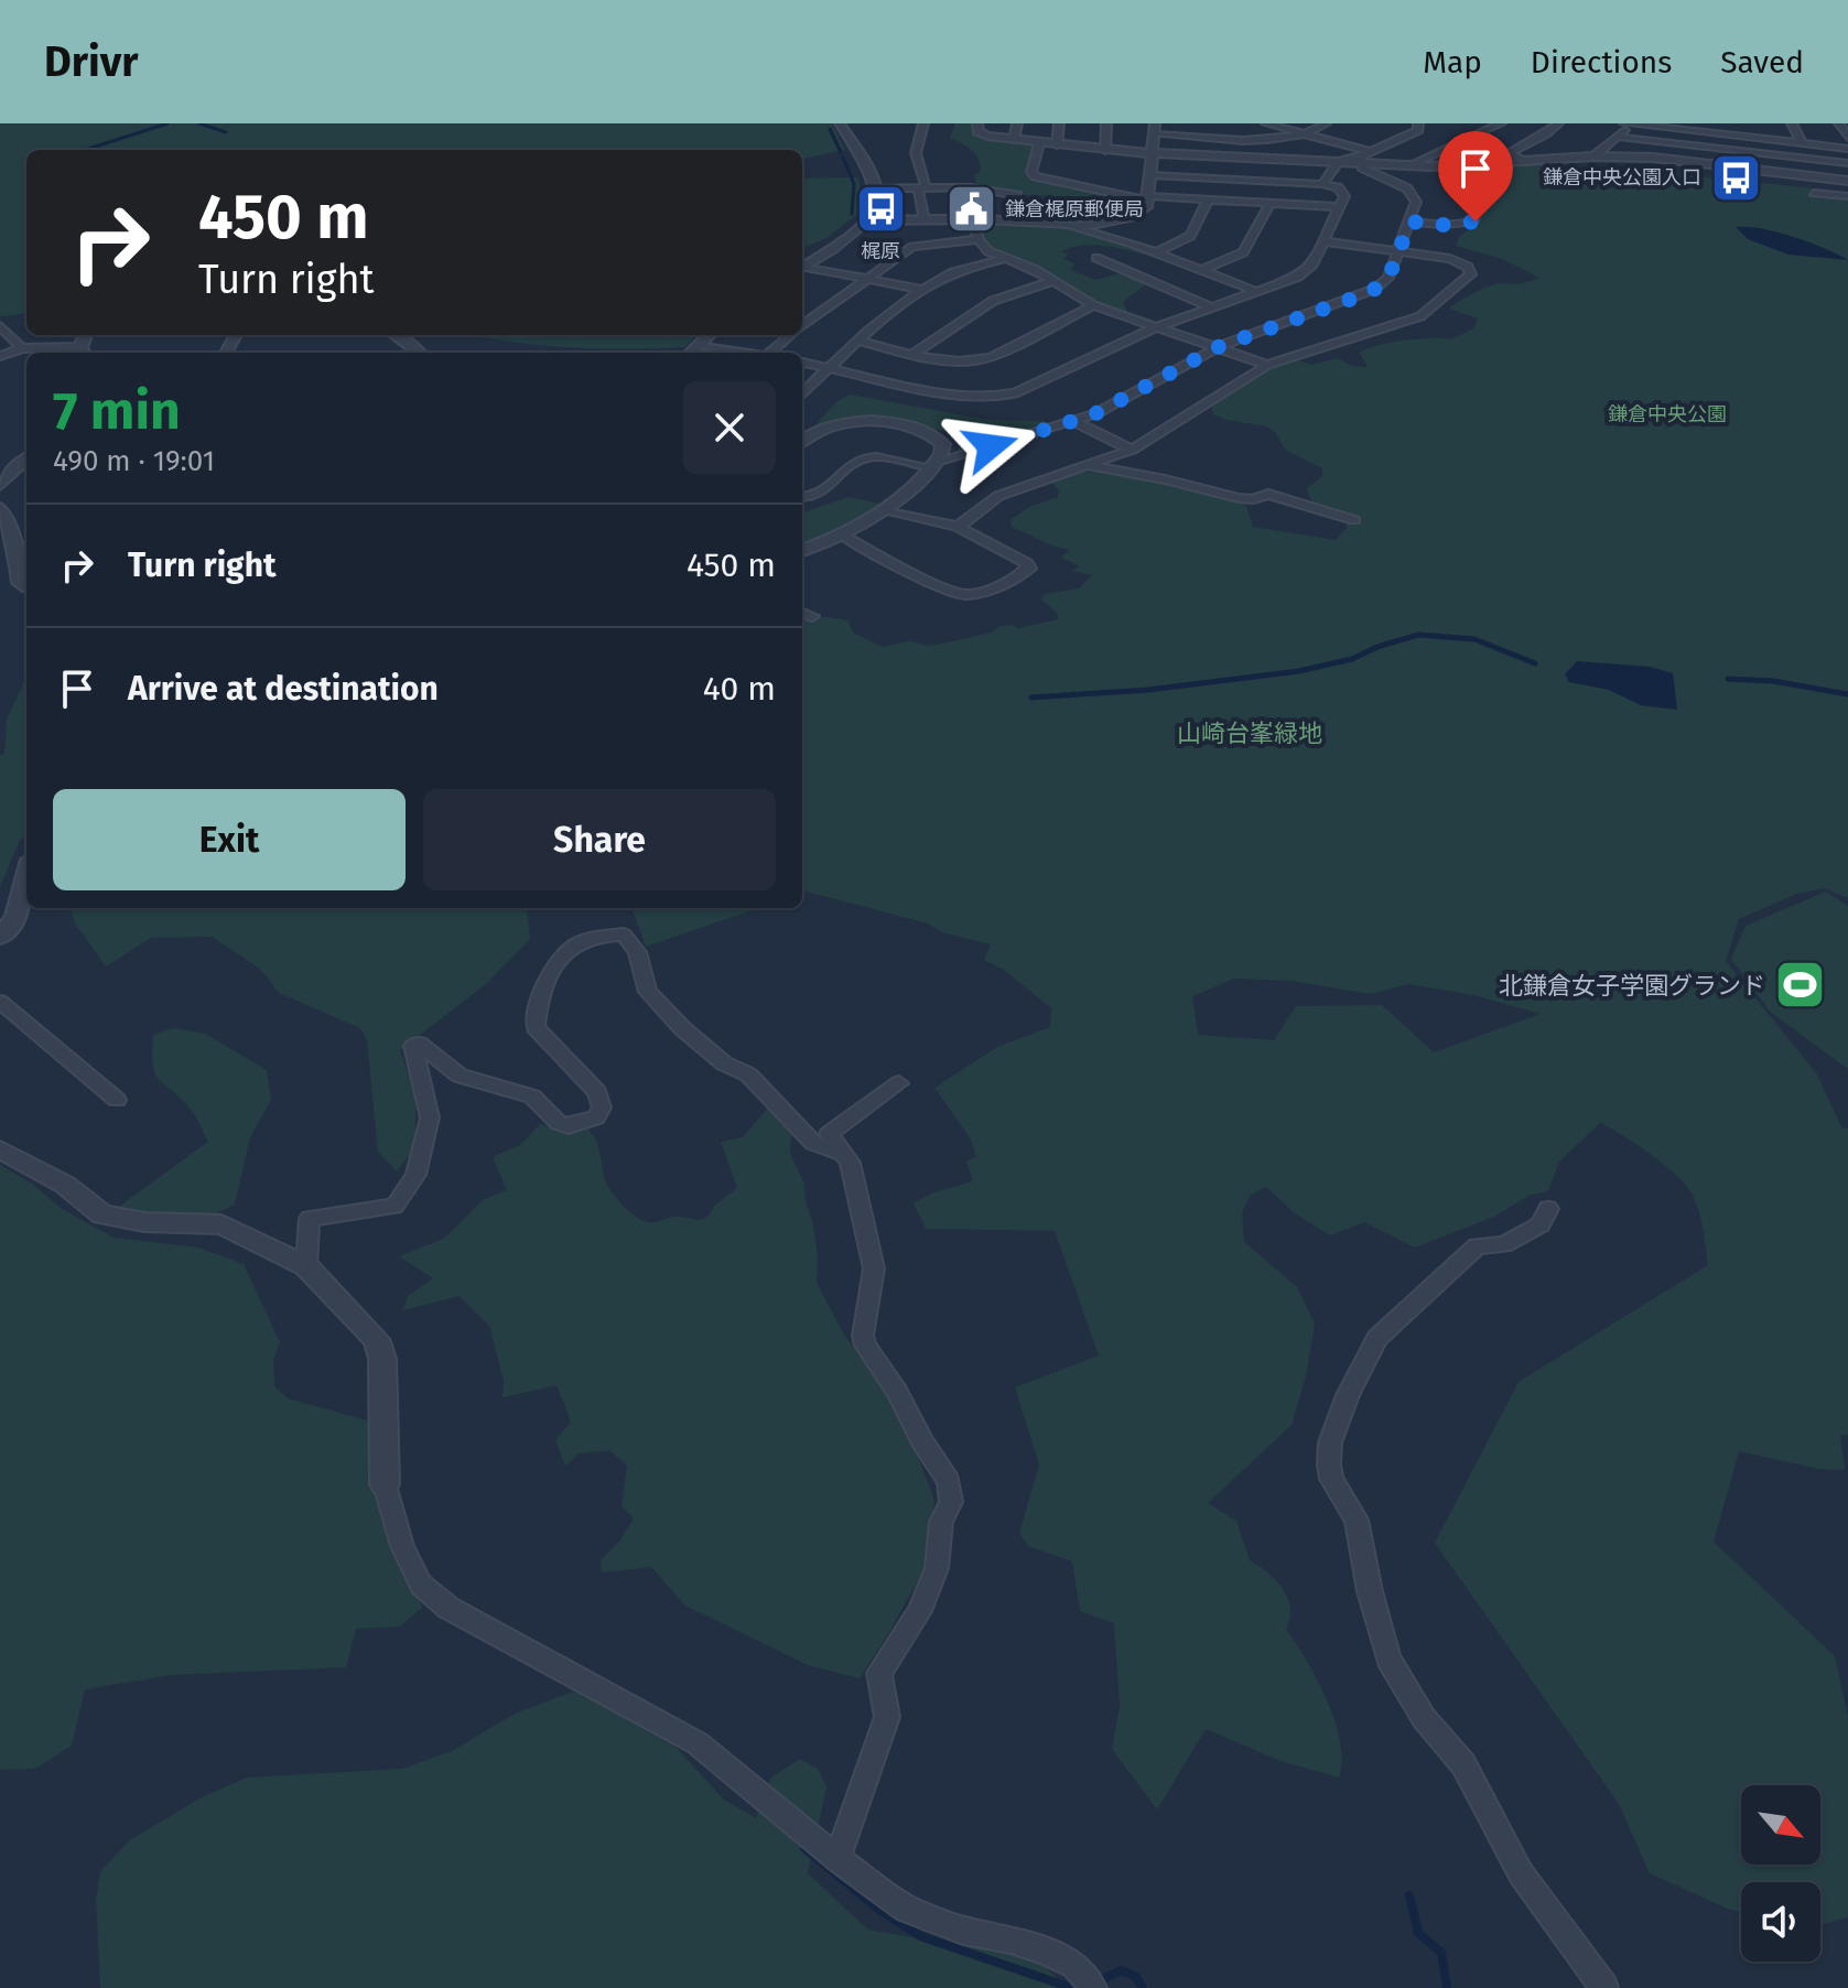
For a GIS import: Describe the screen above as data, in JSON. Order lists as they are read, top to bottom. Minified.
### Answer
{"parks":["鎌倉中央公園","山崎台峯緑地"],"places":{"bus stop":["鎌倉中央公園入口","梶原"],"public building":["鎌倉梶原郵便局"],"sports":["北鎌倉女子学園グランド"]},"north":"bottom right","page":{"header":"Drivr","nav":["Map","Directions","Saved"],"turn":["450 m","Turn right"],"heading":["7 min","490 m · 19:01"],"list":[{"name":"Turn right","value":"450 m"},{"name":"Arrive at destination","value":"40 m"}],"buttons":["Exit","Share"]}}
